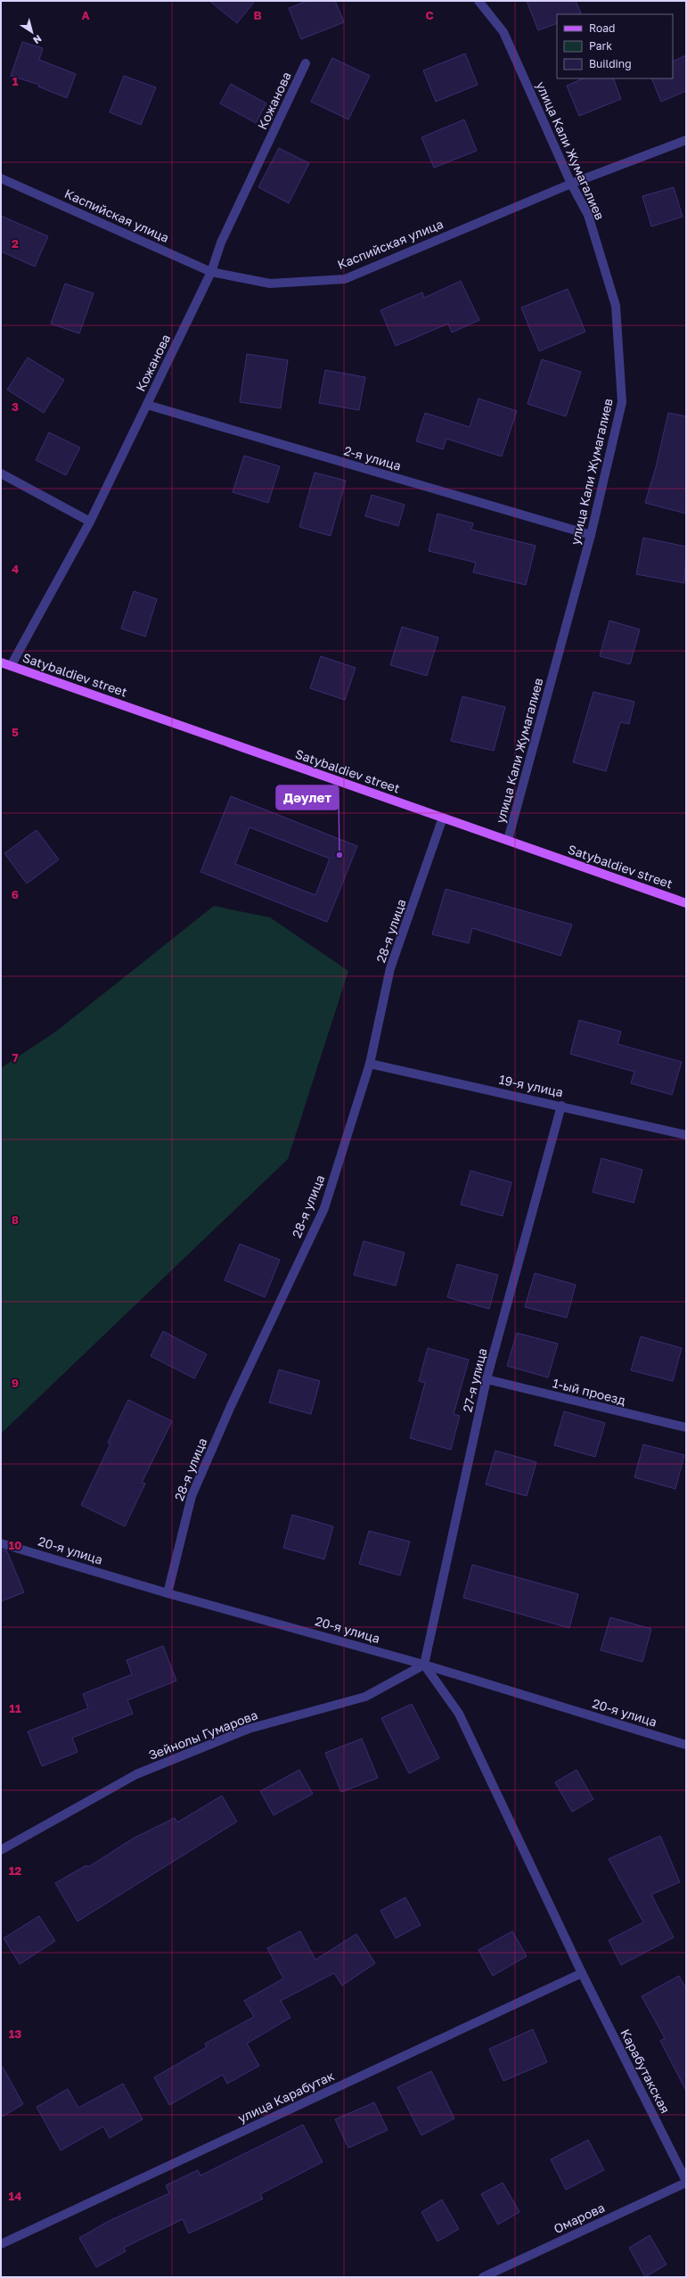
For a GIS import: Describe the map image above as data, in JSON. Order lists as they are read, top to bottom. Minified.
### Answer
{"streets":{"main road":["Satybaldiev street"],"street":["Кожанова","улица Кали Жумагалиев","Каспийская улица","2-я улица","28-я улица","19-я улица","27-я улица","1-ый проезд","20-я улица","Зейнолы Гумарова","Карабутакская","улица Карабутак","Омарова"]},"crossings":[["Кожанова","Каспийская улица"],["Кожанова","2-я улица"],["Кожанова","Satybaldiev street"],["улица Кали Жумагалиев","Каспийская улица"],["улица Кали Жумагалиев","2-я улица"],["улица Кали Жумагалиев","Satybaldiev street"],["Satybaldiev street","28-я улица"],["28-я улица","19-я улица"],["28-я улица","20-я улица"],["19-я улица","27-я улица"],["27-я улица","1-ый проезд"],["27-я улица","20-я улица"],["27-я улица","Зейнолы Гумарова"],["27-я улица","Карабутакская"],["20-я улица","Зейнолы Гумарова"],["20-я улица","Карабутакская"],["Зейнолы Гумарова","Карабутакская"],["Карабутакская","улица Карабутак"],["Карабутакская","Омарова"]],"places":["Дәулет"],"legend":["Road","Park","Building"],"north":"bottom right","grid":{"columns":["A","B","C"],"rows":["1","2","3","4","5","6","7","8","9","10","11","12","13","14"]}}
